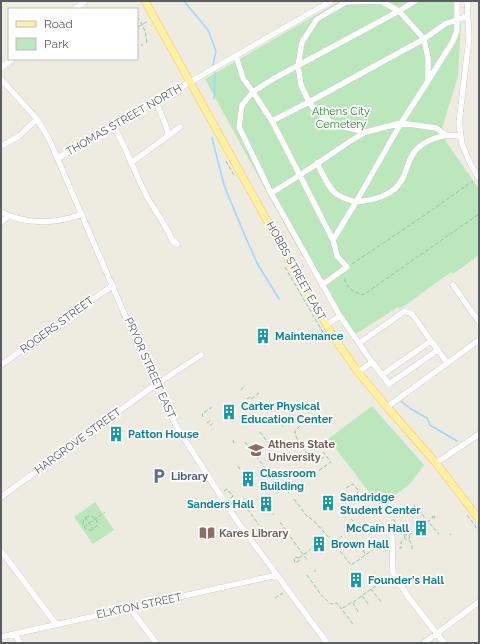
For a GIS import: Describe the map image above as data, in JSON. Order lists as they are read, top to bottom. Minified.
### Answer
{"streets":{"main road":["HOBBS STREET EAST"],"street":["THOMAS STREET NORTH","ROGERS STREET","PRYOR STREET EAST","HARGROVE STREET","ELKTON STREET"]},"crossings":[["THOMAS STREET NORTH","HOBBS STREET EAST"],["THOMAS STREET NORTH","PRYOR STREET EAST"],["ROGERS STREET","PRYOR STREET EAST"],["PRYOR STREET EAST","HARGROVE STREET"],["PRYOR STREET EAST","ELKTON STREET"]],"parks":["Athens City Cemetery"],"places":{"building":["Maintenance","Carter Physical Education Center","Patton House","Classroom Building","Sandridge Student Center","Sanders Hall","McCain Hall","Brown Hall","Founder's Hall"],"school or university":["Athens State University"],"parking":["Library"],"library":["Kares Library"]},"legend":["Road","Park"]}
